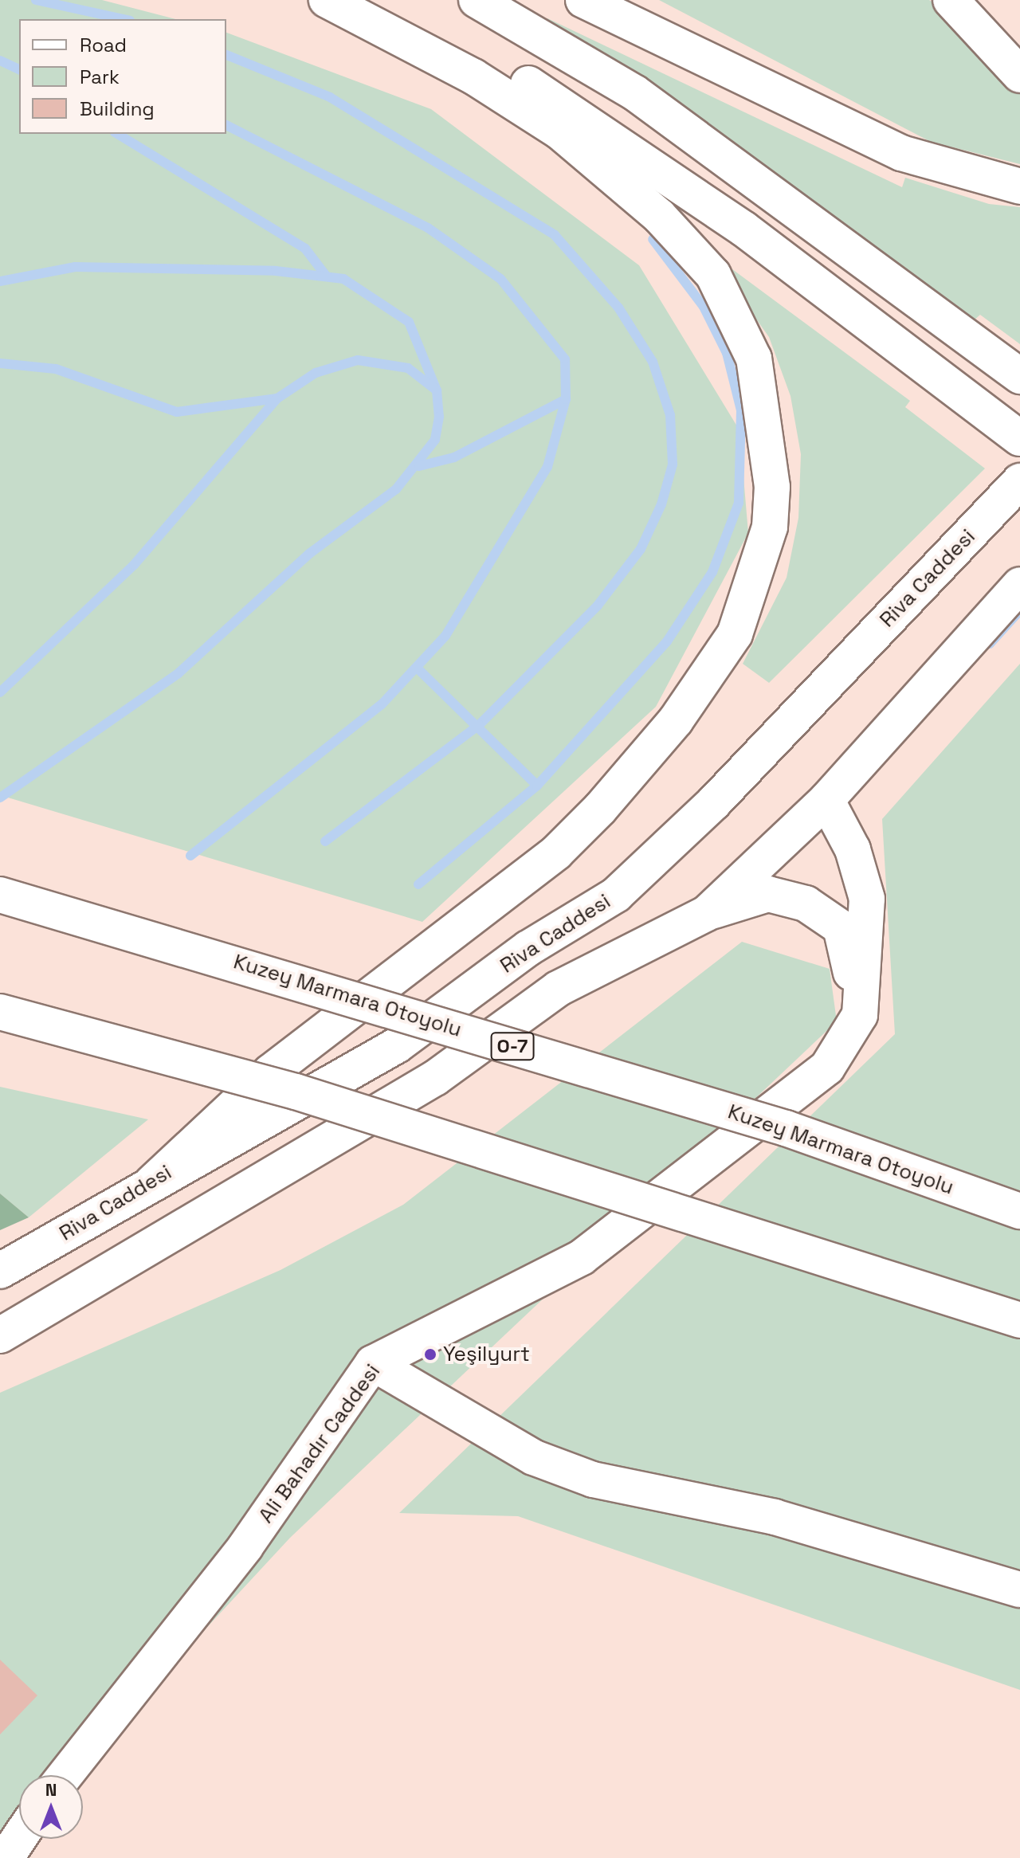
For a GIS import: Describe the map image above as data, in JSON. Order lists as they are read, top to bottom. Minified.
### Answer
{"streets":{"main road":["Riva Caddesi","Kuzey Marmara Otoyolu","O-7","Ali Bahadır Caddesi"]},"places":["Yeşilyurt"],"legend":["Road","Park","Building"],"north":"top"}
